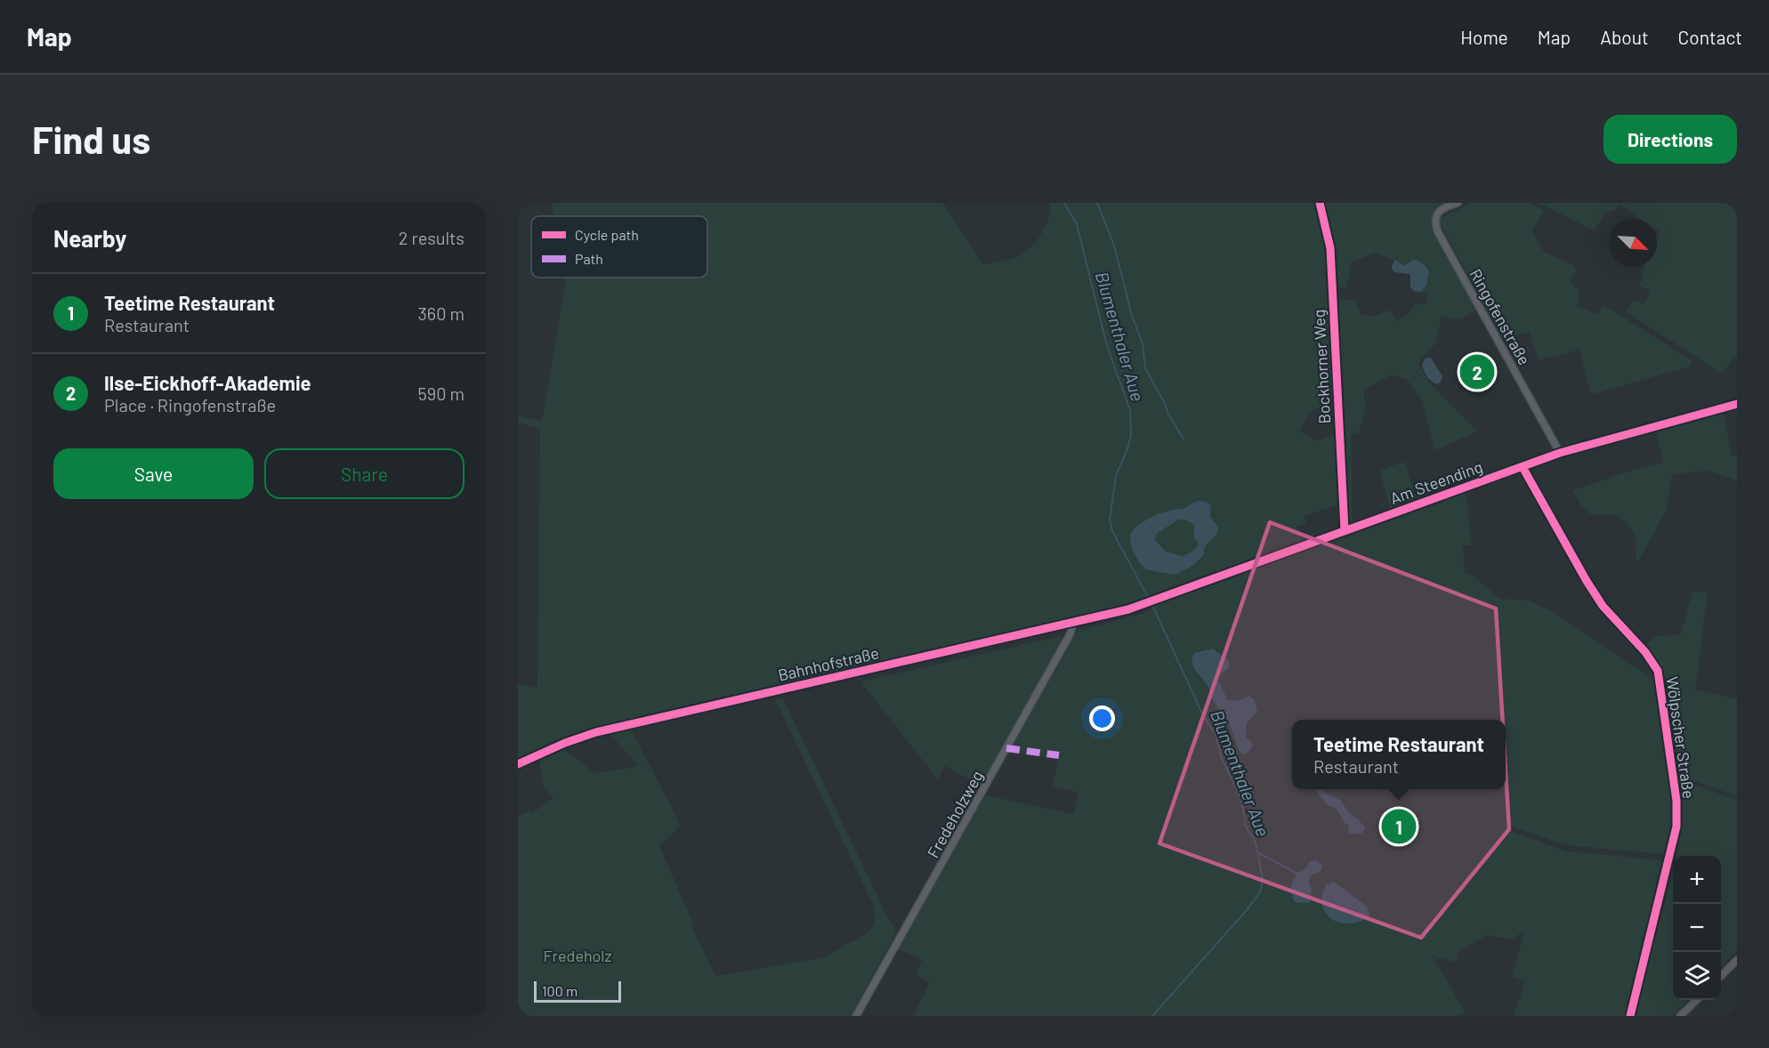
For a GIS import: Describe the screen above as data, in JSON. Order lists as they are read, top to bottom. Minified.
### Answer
{"streets":{"street":["Ringofenstraße","Bockhorner Weg","Am Steending","Bahnhofstraße","Wölpscher Straße","Fredeholzweg"]},"crossings":[["Ringofenstraße","Am Steending"],["Bockhorner Weg","Am Steending"],["Am Steending","Bahnhofstraße"],["Am Steending","Wölpscher Straße"],["Bahnhofstraße","Fredeholzweg"]],"water":["Blumenthaler Aue"],"parks":["Fredeholz"],"legend":["Cycle path","Path"],"scale_bar":"100 m","north":"bottom right","page":{"header":"Map","nav":["Home","Map","About","Contact"],"buttons":["Directions",["Save","Share"]],"title":"Find us","heading":["Nearby","2 results"],"list":[{"mark":"1","name":"Teetime Restaurant","note":"Restaurant","value":"360 m"},{"mark":"2","name":"Ilse-Eickhoff-Akademie","note":"Place · Ringofenstraße","value":"590 m"}],"pins":["2","1"],"popup":["Teetime Restaurant","Restaurant"],"map_buttons":["+","−"],"scale":"100 m"}}
